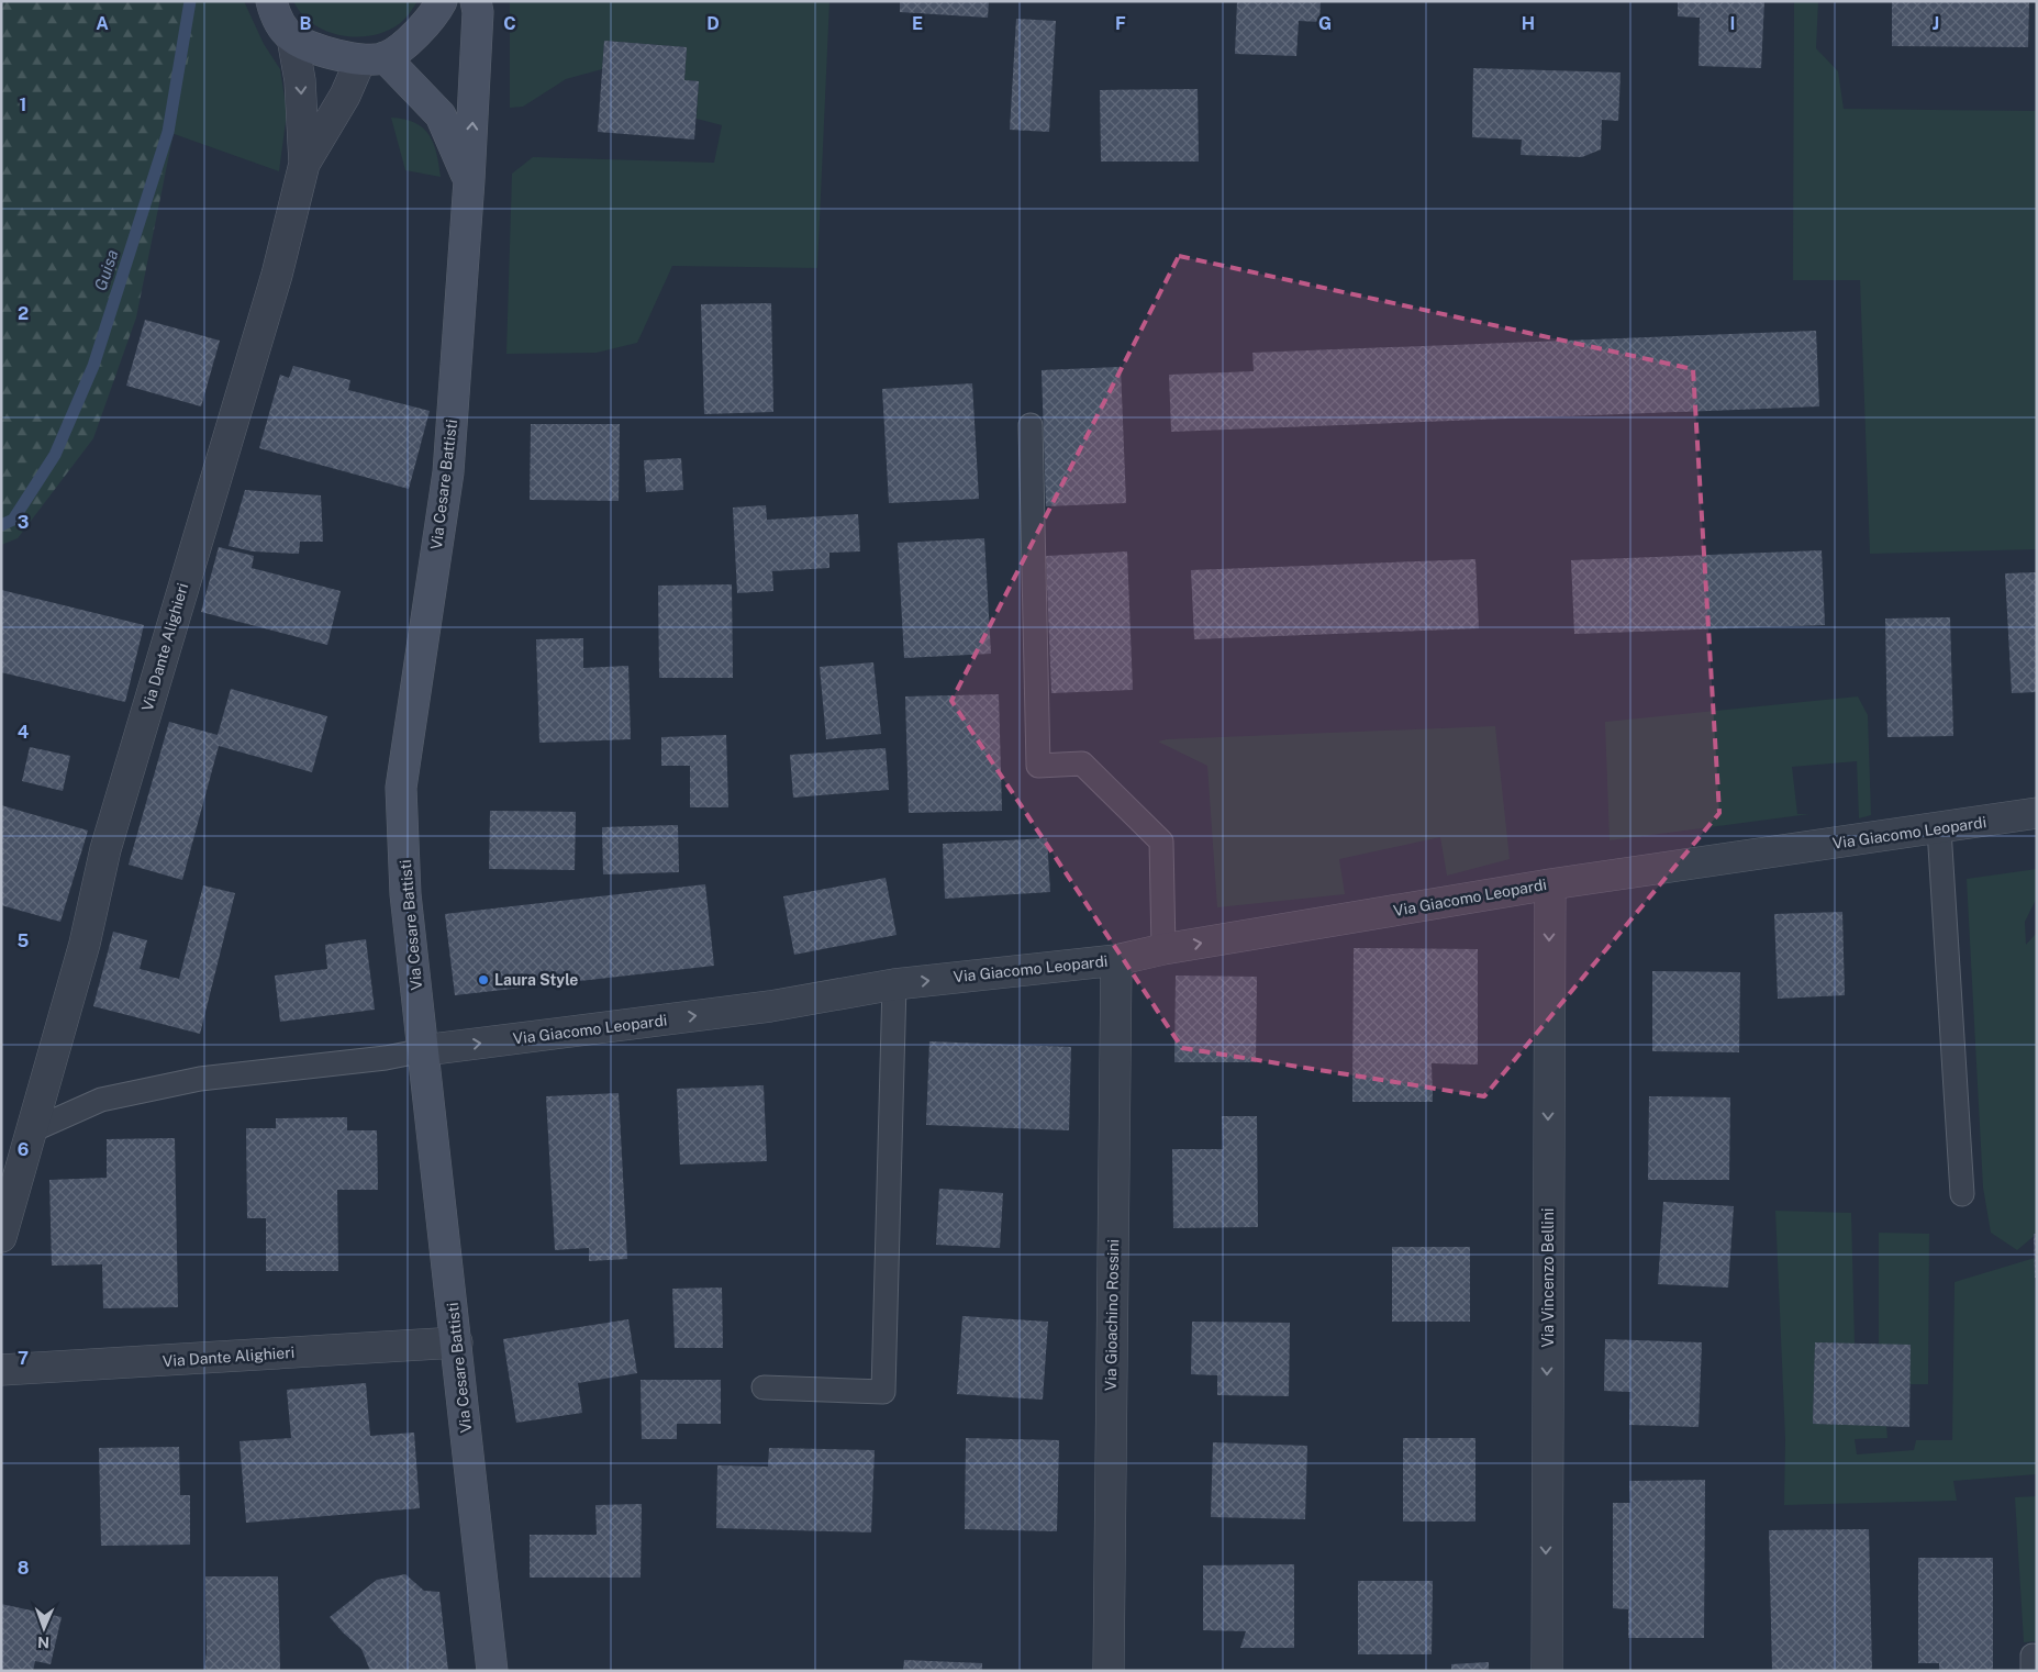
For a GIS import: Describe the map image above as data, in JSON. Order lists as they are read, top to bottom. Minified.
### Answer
{"streets":{"street":["Via Cesare Battisti","Via Dante Alighieri","Via Giacomo Leopardi","Via Vincenzo Bellini","Via Gioachino Rossini"]},"crossings":[["Via Cesare Battisti","Via Dante Alighieri"],["Via Cesare Battisti","Via Giacomo Leopardi"],["Via Dante Alighieri","Via Giacomo Leopardi"],["Via Giacomo Leopardi","Via Vincenzo Bellini"],["Via Giacomo Leopardi","Via Gioachino Rossini"]],"one_way":["Via Giacomo Leopardi","Via Vincenzo Bellini"],"water":["Guisa"],"places":["Laura Style"],"north":"bottom","grid":{"columns":["A","B","C","D","E","F","G","H","I","J"],"rows":["1","2","3","4","5","6","7","8"]}}
